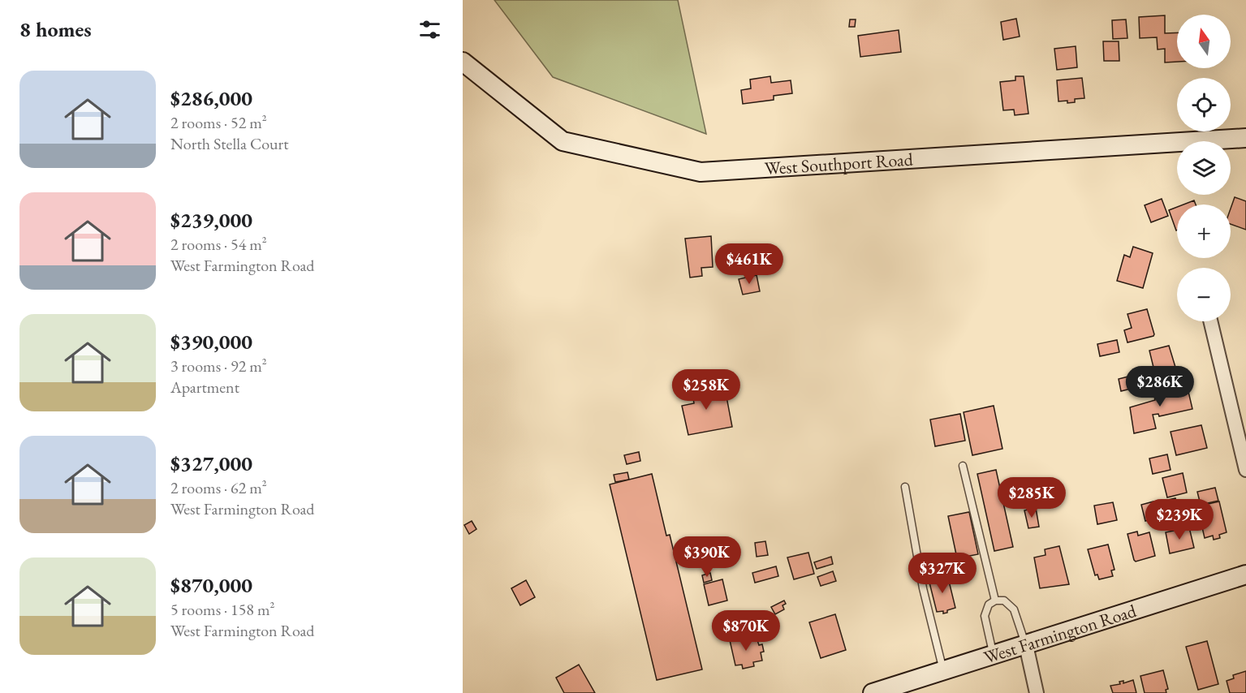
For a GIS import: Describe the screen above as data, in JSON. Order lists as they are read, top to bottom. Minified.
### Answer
{"streets":{"main road":["West Southport Road","West Farmington Road"]},"north":"top","page":{"heading":"8 homes","map_buttons":["+","−"],"list":[{"name":"$286,000","note":"2 rooms · 52 m² · North Stella Court"},{"name":"$239,000","note":"2 rooms · 54 m² · West Farmington Road"},{"name":"$390,000","note":"3 rooms · 92 m² · Apartment"},{"name":"$327,000","note":"2 rooms · 62 m² · West Farmington Road"},{"name":"$870,000","note":"5 rooms · 158 m² · West Farmington Road"}],"price":["$461K","$286K","$258K","$285K","$239K","$390K","$327K","$870K"]}}
